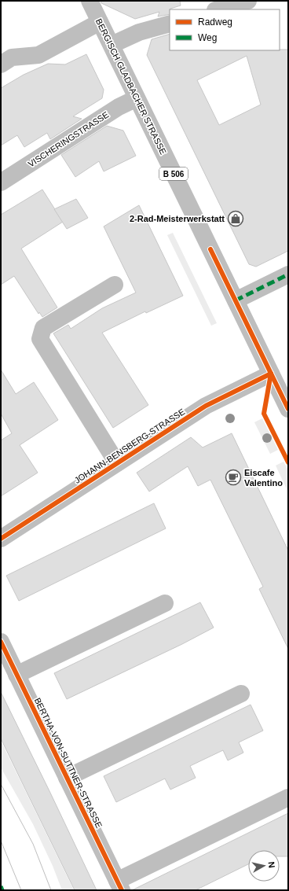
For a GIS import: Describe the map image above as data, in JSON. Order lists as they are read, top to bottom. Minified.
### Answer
{"streets":{"street":["BERGISCH GLADBACHER STRASSE","VISCHERINGSTRASSE","B 506","JOHANN-BENSBERG-STRASSE","BERTHA-VON-SUTTNER-STRASSE"]},"crossings":[["BERGISCH GLADBACHER STRASSE","VISCHERINGSTRASSE"],["BERGISCH GLADBACHER STRASSE","JOHANN-BENSBERG-STRASSE"]],"places":{"shop":["2-Rad-Meisterwerkstatt"],"cafe":["Eiscafe Valentino"]},"legend":["Radweg","Weg"],"north":"right"}
